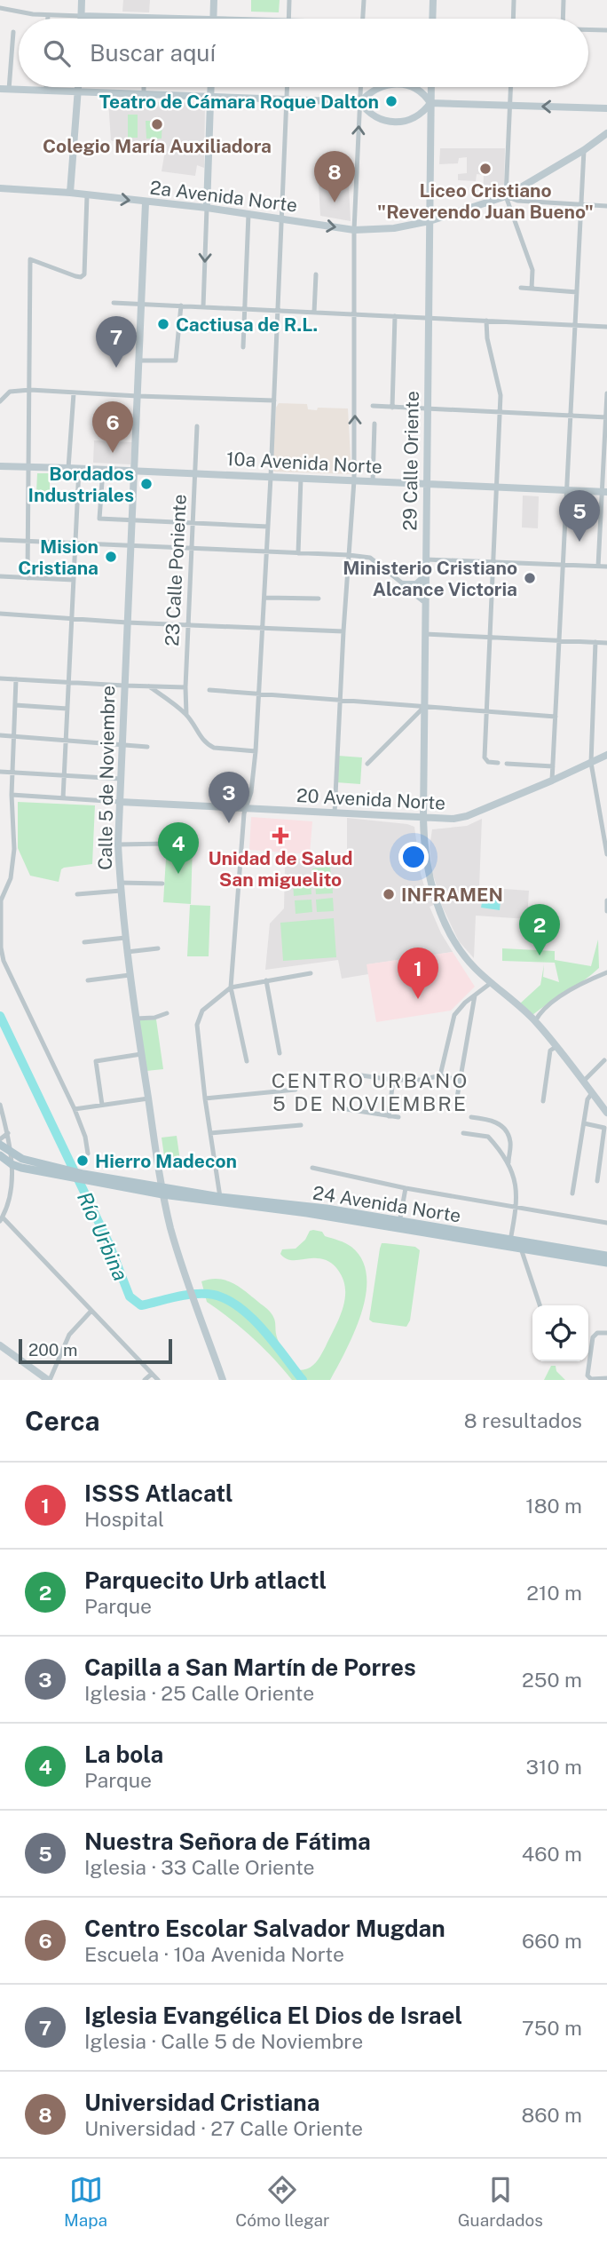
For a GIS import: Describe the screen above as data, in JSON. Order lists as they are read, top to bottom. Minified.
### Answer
{"streets":{"main road":["24 Avenida Norte"],"street":["2a Avenida Norte","29 Calle Oriente","10a Avenida Norte","23 Calle Poniente","Calle 5 de Noviembre","20 Avenida Norte"]},"crossings":[["2a Avenida Norte","29 Calle Oriente"],["2a Avenida Norte","Calle 5 de Noviembre"],["29 Calle Oriente","10a Avenida Norte"],["29 Calle Oriente","20 Avenida Norte"],["10a Avenida Norte","23 Calle Poniente"],["10a Avenida Norte","Calle 5 de Noviembre"],["Calle 5 de Noviembre","20 Avenida Norte"],["Calle 5 de Noviembre","24 Avenida Norte"]],"districts":["CENTRO URBANO 5 DE NOVIEMBRE"],"water":["Río Urbina"],"places":{"other":["Teatro de Cámara Roque Dalton","Colegio María Auxiliadora","Liceo Cristiano \"Reverendo Juan Bueno\"","Cactiusa de R.L.","Bordados Industriales","Mision Cristiana","Ministerio Cristiano Alcance Victoria","INFRAMEN","Hierro Madecon"],"health":["Unidad de Salud San miguelito"]},"scale_bar":"200 m","page":{"search":"Buscar aquí","pins":["8","7","6","5","3","4","2","1"],"scale":"200 m","heading":["Cerca","8 resultados"],"list":[{"mark":"1","name":"ISSS Atlacatl","note":"Hospital","value":"180 m"},{"mark":"2","name":"Parquecito Urb atlactl","note":"Parque","value":"210 m"},{"mark":"3","name":"Capilla a San Martín de Porres","note":"Iglesia · 25 Calle Oriente","value":"250 m"},{"mark":"4","name":"La bola","note":"Parque","value":"310 m"},{"mark":"5","name":"Nuestra Señora de Fátima","note":"Iglesia · 33 Calle Oriente","value":"460 m"},{"mark":"6","name":"Centro Escolar Salvador Mugdan","note":"Escuela · 10a Avenida Norte","value":"660 m"},{"mark":"7","name":"Iglesia Evangélica El Dios de Israel","note":"Iglesia · Calle 5 de Noviembre","value":"750 m"},{"mark":"8","name":"Universidad Cristiana","note":"Universidad · 27 Calle Oriente","value":"860 m"}],"nav":["Mapa","Cómo llegar","Guardados"]}}
